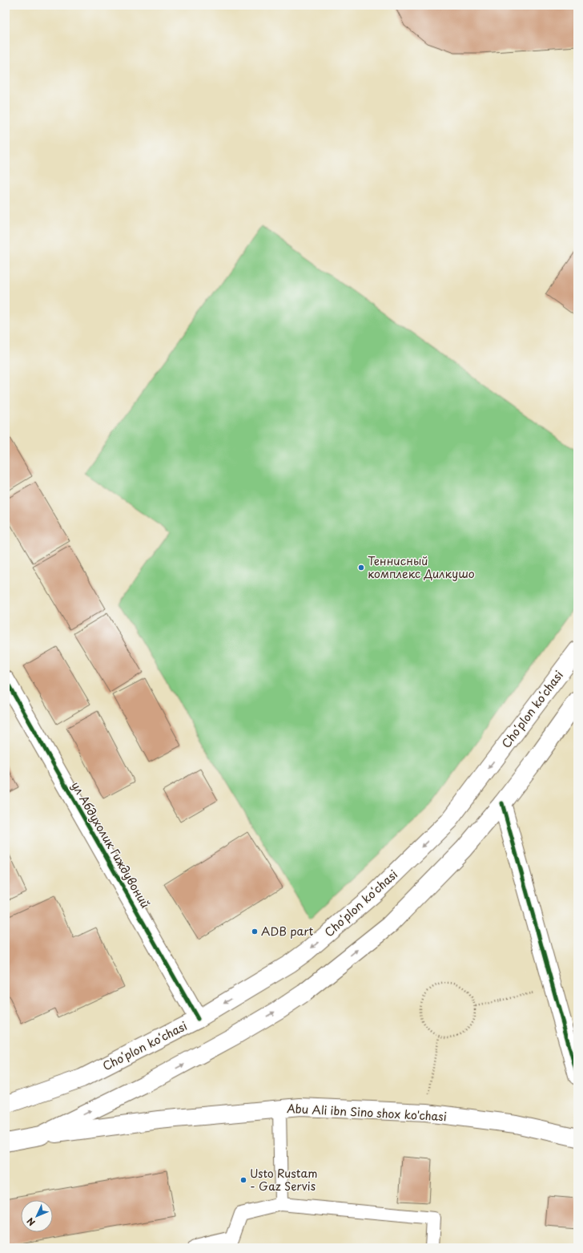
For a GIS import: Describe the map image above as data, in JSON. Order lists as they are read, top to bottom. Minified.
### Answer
{"streets":{"main road":["Choʻplon koʻchasi","ул Абдухолик Гиждувоний","Abu Ali ibn Sino shox ko'chasi"]},"crossings":[["Choʻplon koʻchasi","ул Абдухолик Гиждувоний"]],"places":["Теннисный комплекс Дилкушо","ADB part","Usto Rustam - Gaz Servis"],"north":"bottom left"}
